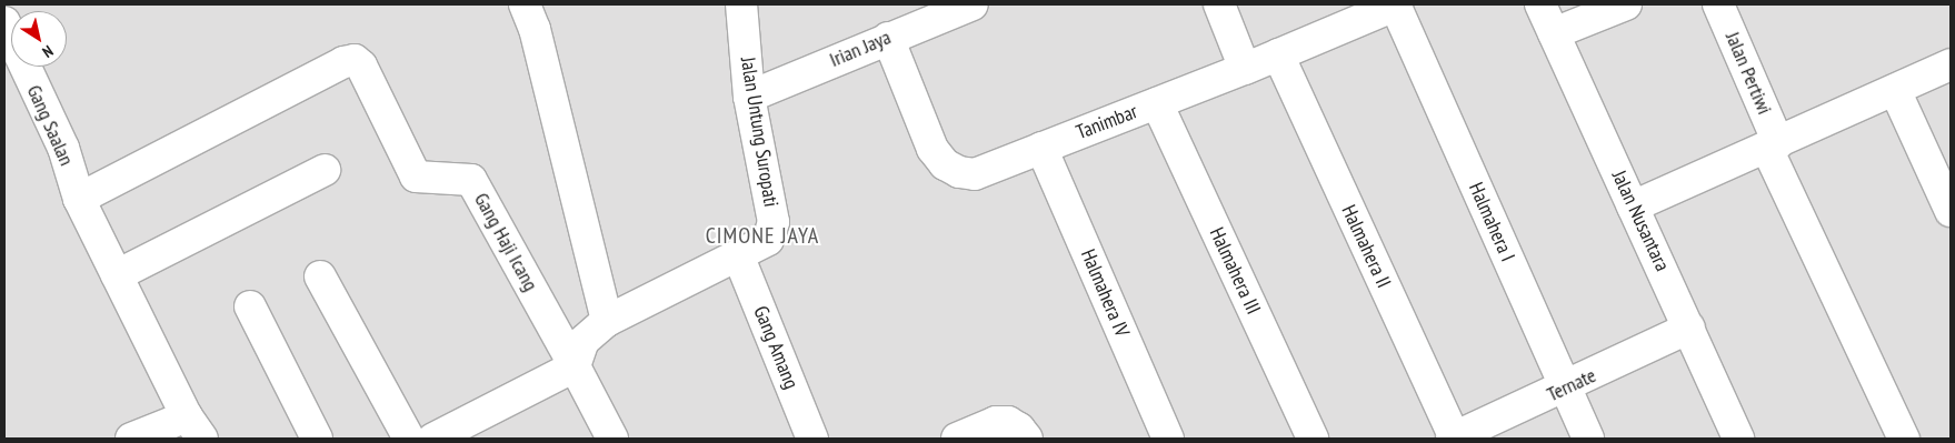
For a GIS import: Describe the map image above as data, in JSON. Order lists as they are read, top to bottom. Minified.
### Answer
{"streets":{"street":["Irian Jaya","Jalan Pertiwi","Tanimbar","Gang Saalan","Jalan Untung Suropati","Jalan Nusantara","Halmahera I","Gang Haji Icang","Halmahera II","Halmahera III","Halmahera IV","Gang Amang","Ternate"]},"crossings":[["Irian Jaya","Tanimbar"],["Irian Jaya","Jalan Untung Suropati"],["Tanimbar","Halmahera I"],["Tanimbar","Halmahera II"],["Tanimbar","Halmahera III"],["Tanimbar","Halmahera IV"],["Gang Saalan","Gang Haji Icang"],["Jalan Untung Suropati","Gang Haji Icang"],["Jalan Untung Suropati","Gang Amang"],["Jalan Nusantara","Ternate"],["Halmahera I","Ternate"],["Halmahera II","Ternate"]],"districts":["CIMONE JAYA"],"north":"bottom right"}
